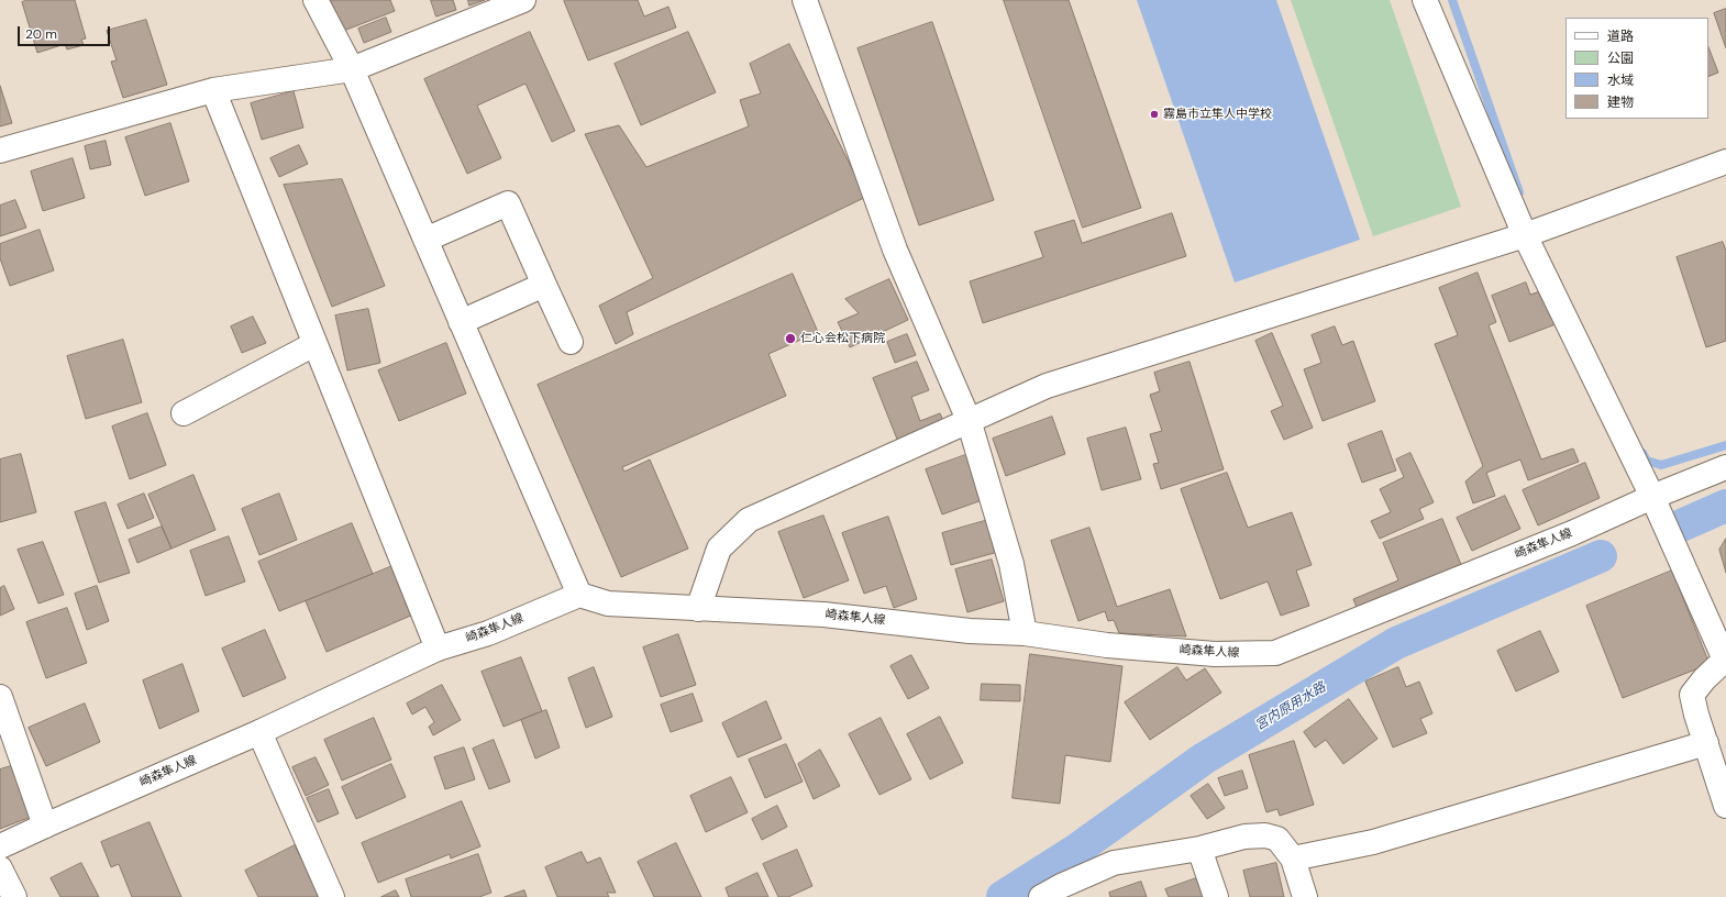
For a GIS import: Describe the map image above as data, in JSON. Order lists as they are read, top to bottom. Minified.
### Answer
{"streets":{"street":["崎森隼人線"]},"water":["宮内原用水路"],"places":["霧島市立隼人中学校","仁心会松下病院"],"legend":["道路","公園","水域","建物"],"scale_bar":"20 m"}
